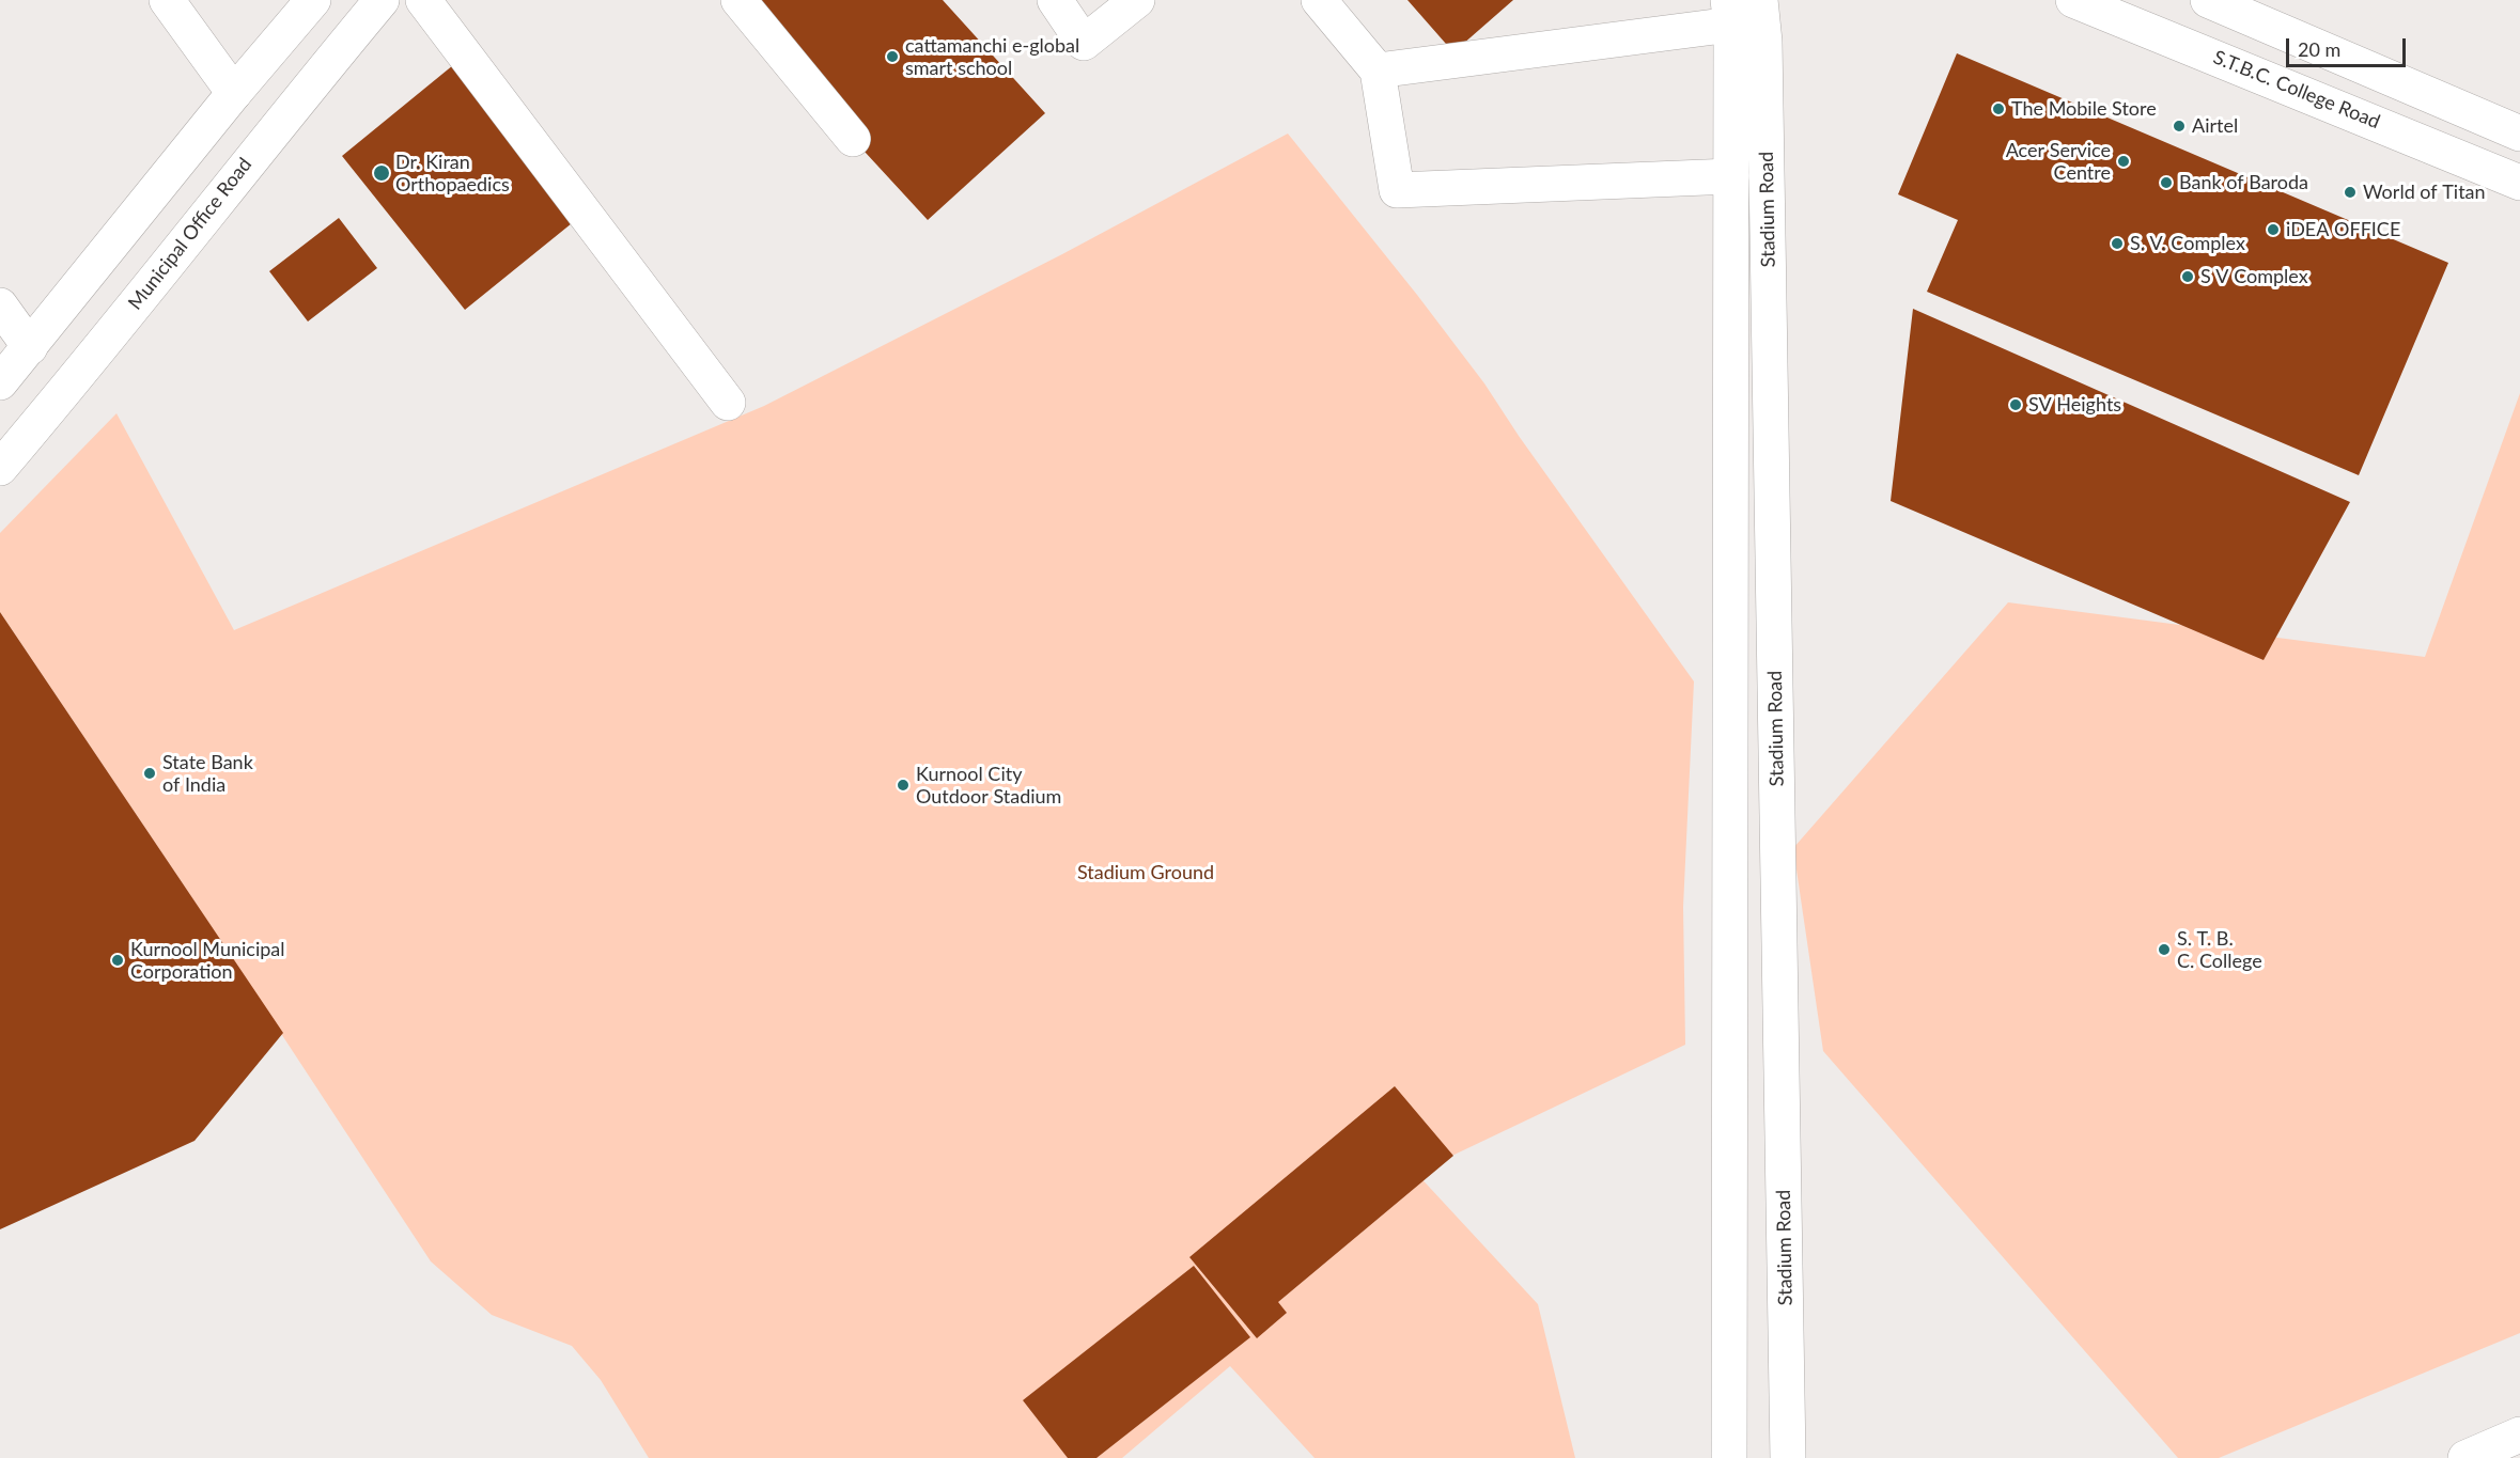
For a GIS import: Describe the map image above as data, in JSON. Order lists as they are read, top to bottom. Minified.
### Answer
{"streets":{"street":["S.T.B.C. College Road","Stadium Road","Municipal Office Road"]},"parks":["Stadium Ground"],"places":["cattamanchi e-global smart school","The Mobile Store","Airtel","Acer Service Centre","Dr. Kiran Orthopaedics","Bank of Baroda","World of Titan","iDEA OFFICE","S. V. Complex","S V Complex","SV Heights","State Bank of India","Kurnool City Outdoor Stadium","S. T. B. C. College","Kurnool Municipal Corporation"],"scale_bar":"20 m"}
